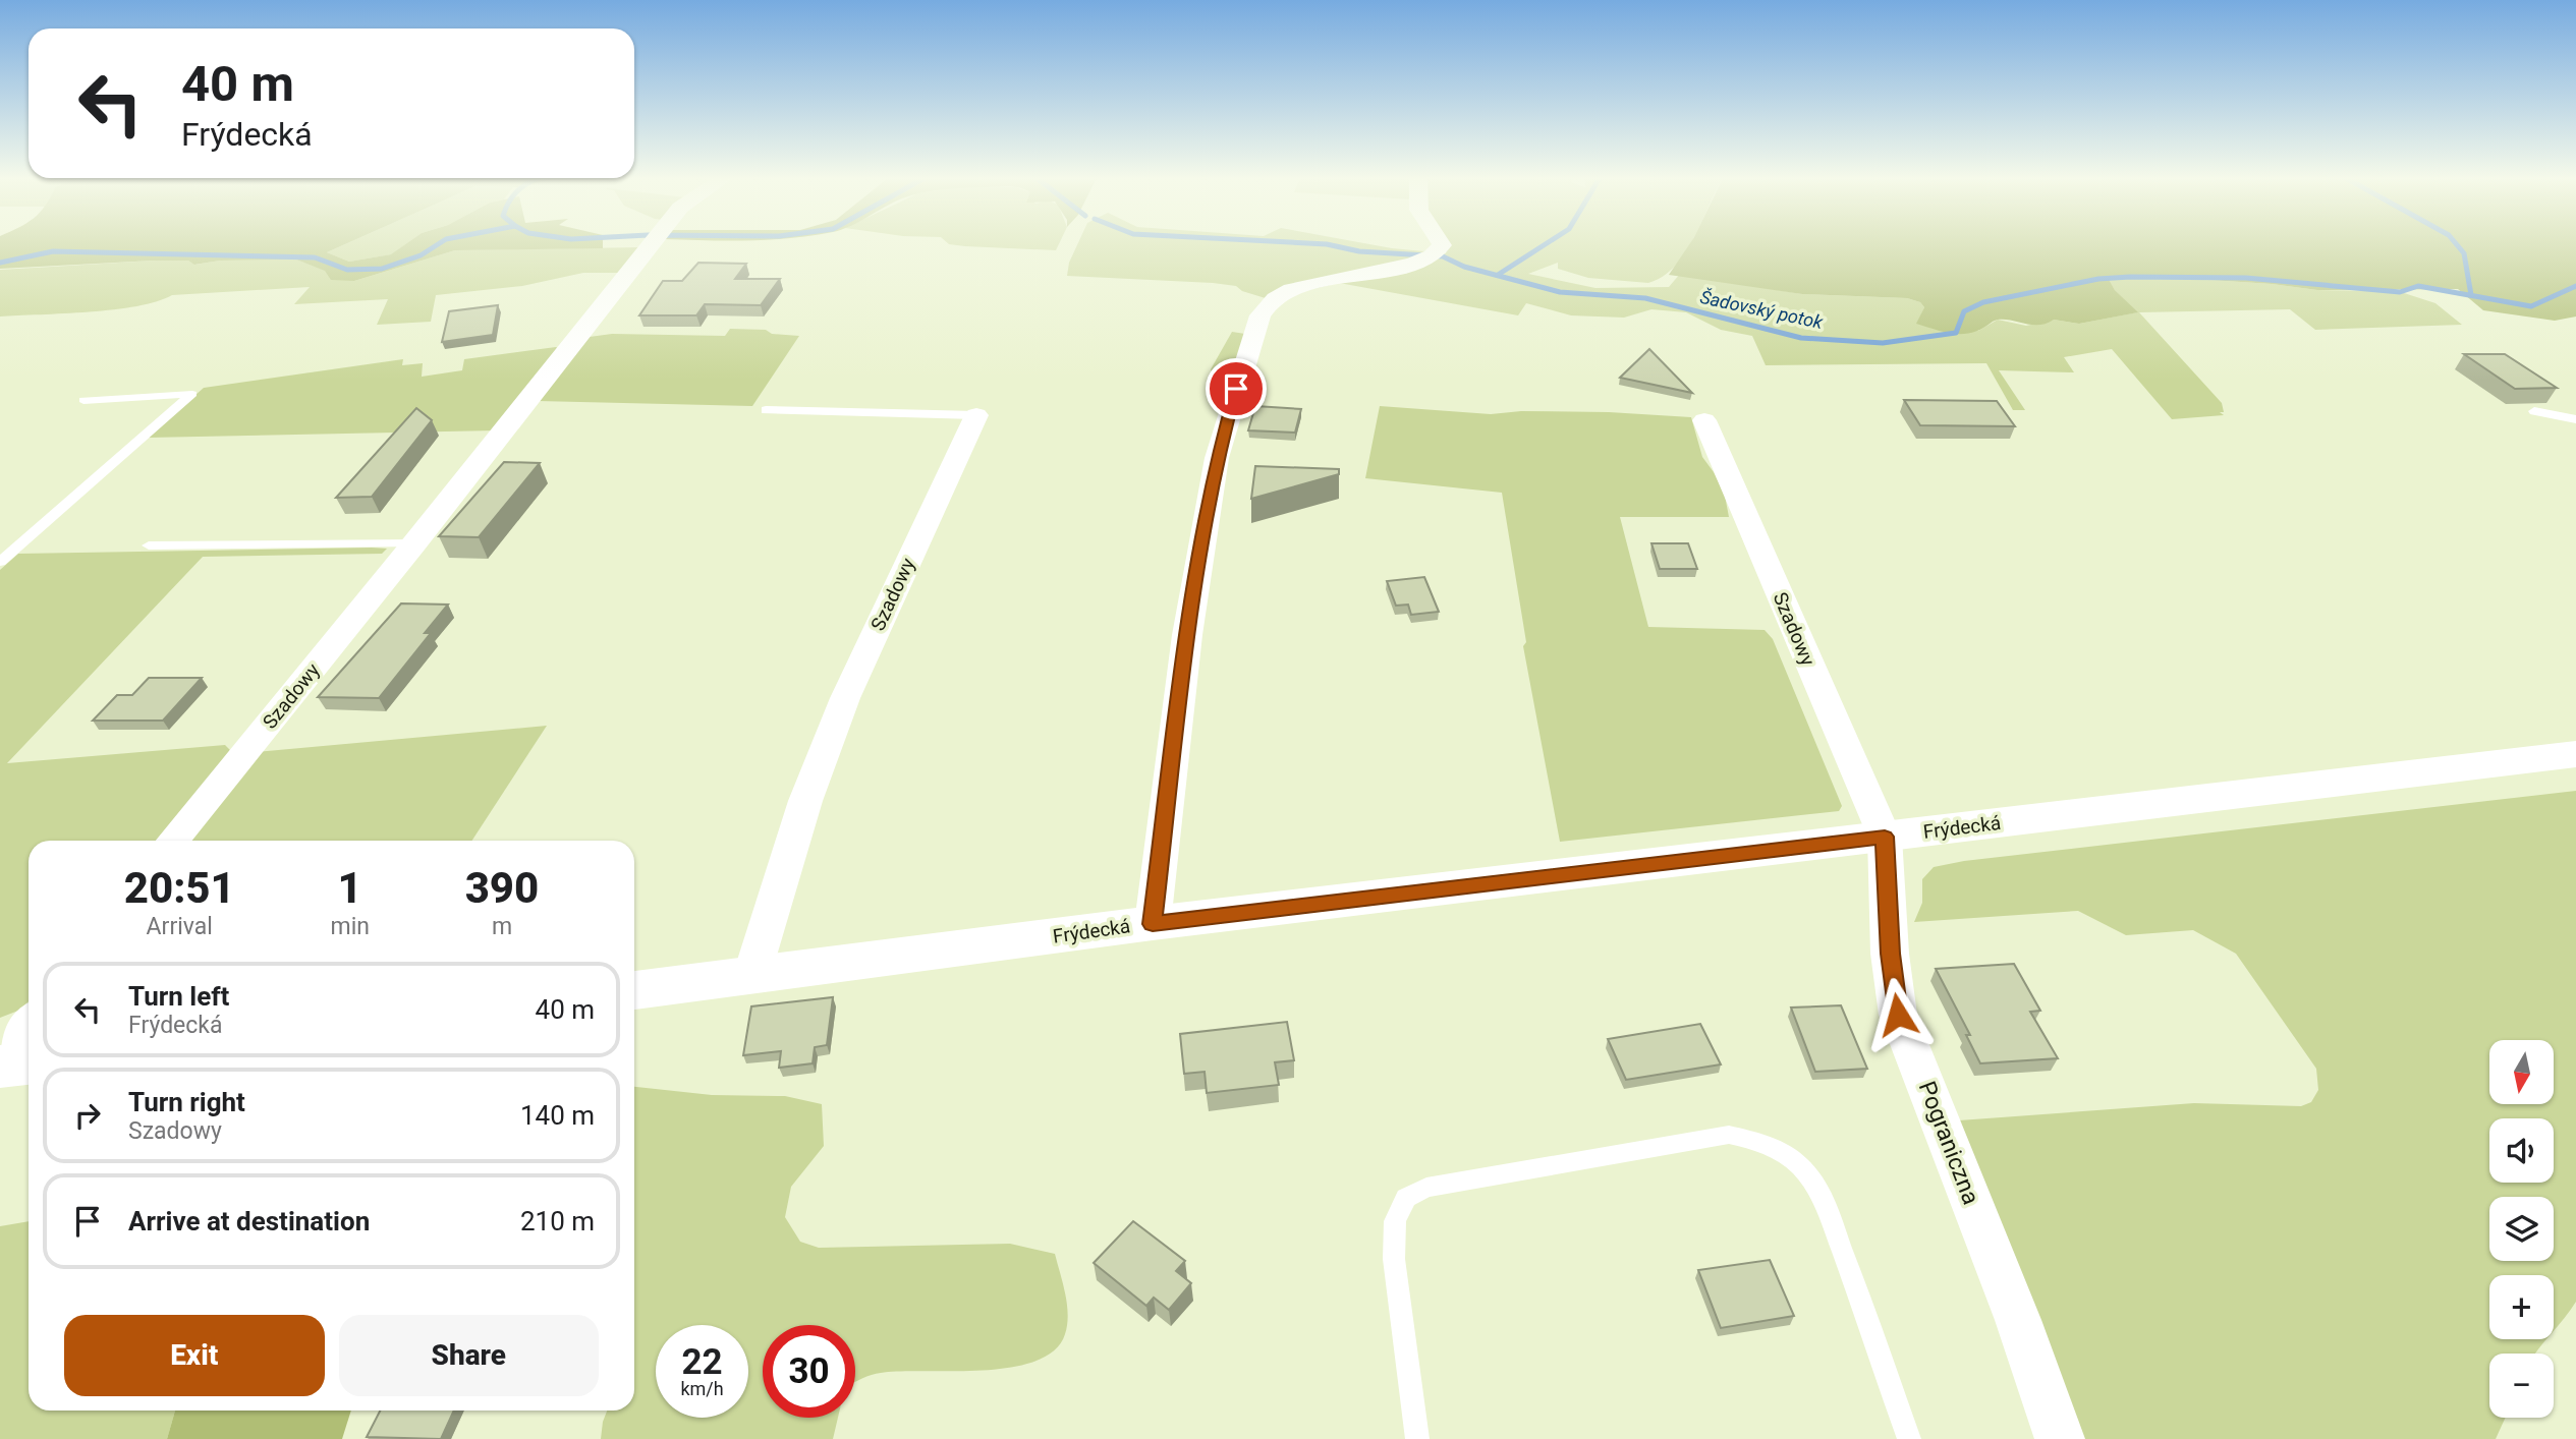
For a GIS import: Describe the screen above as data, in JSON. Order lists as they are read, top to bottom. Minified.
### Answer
{"streets":{"main road":["Frýdecká"],"street":["Szadowy","Pograniczna"]},"crossings":[["Szadowy","Frýdecká"],["Szadowy","Pograniczna"],["Frýdecká","Pograniczna"]],"water":["Šadovský potok"],"north":"bottom","page":{"turn":["40 m","Frýdecká"],"eta":["20:51","Arrival","1","min","390","m"],"list":[{"name":"Turn left","note":"Frýdecká","value":"40 m"},{"name":"Turn right","note":"Szadowy","value":"140 m"},{"name":"Arrive at destination","value":"210 m"}],"map_buttons":["+","−"],"buttons":["Exit","Share"],"speed":"22 km/h","limit":"30"}}
